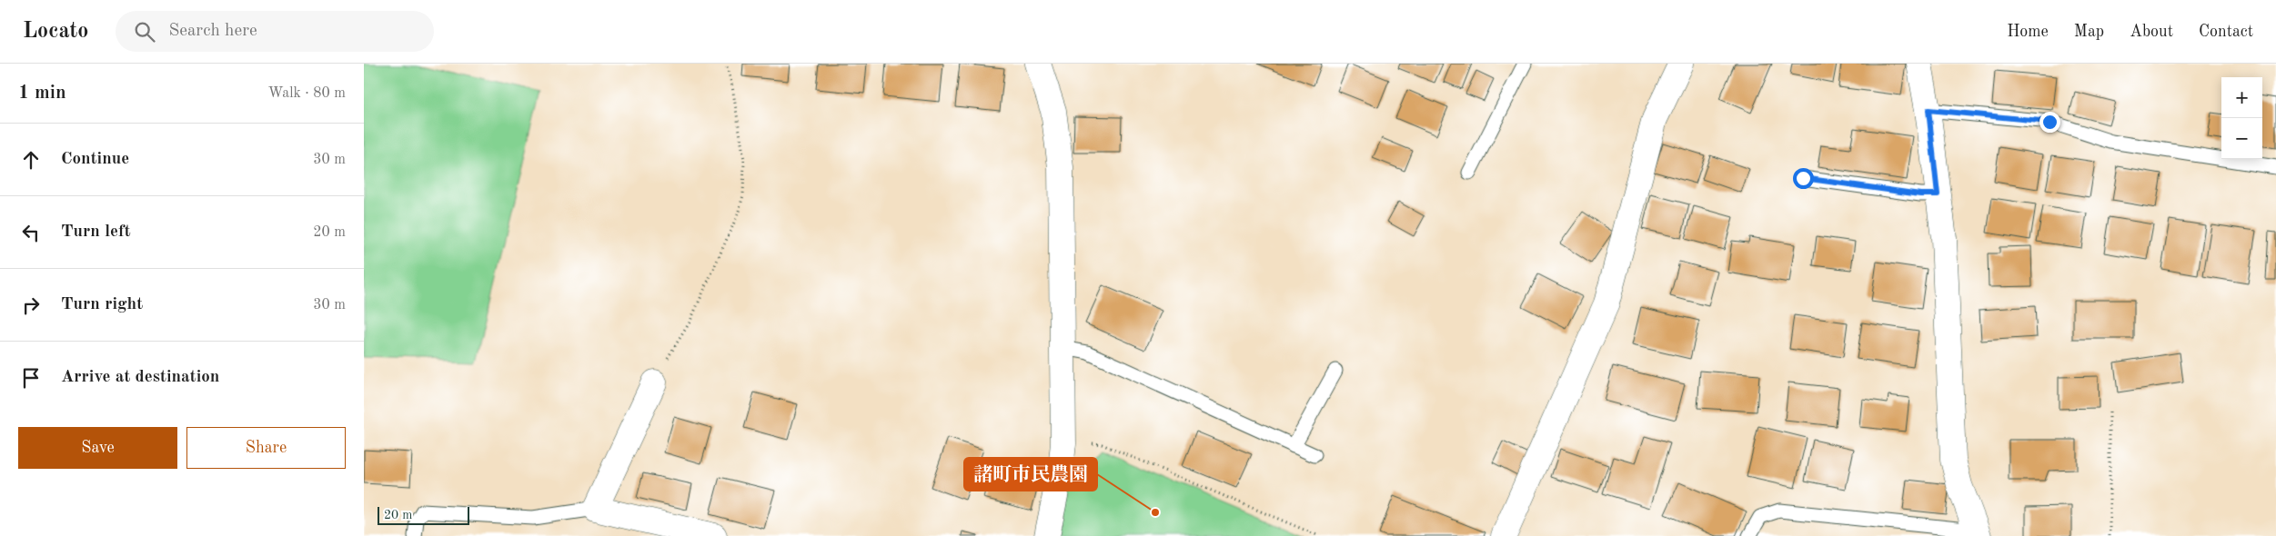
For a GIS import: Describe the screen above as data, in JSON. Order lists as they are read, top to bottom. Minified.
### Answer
{"places":["諸町市民農園"],"scale_bar":"20 m","page":{"header":"Locato","search":"Search here","nav":["Home","Map","About","Contact"],"heading":["1 min","Walk · 80 m"],"map_buttons":["+","−"],"list":[["Continue","30 m"],["Turn left","20 m"],["Turn right","30 m"],"Arrive at destination"],"buttons":["Save","Share"],"scale":"20 m"}}
